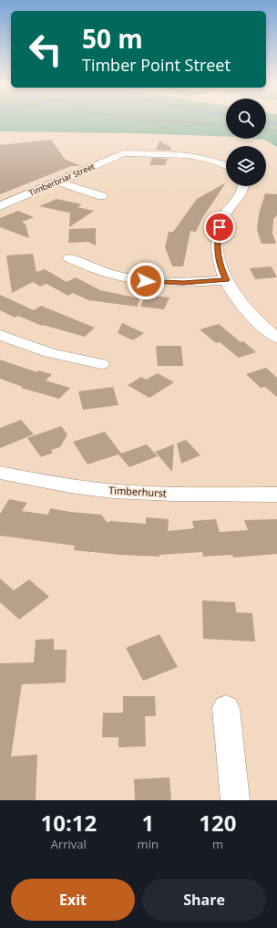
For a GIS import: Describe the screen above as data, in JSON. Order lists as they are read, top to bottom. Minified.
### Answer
{"streets":{"street":["Timberbriar Street","Timberhurst"]},"page":{"turn":["50 m","Timber Point Street"],"eta":["10:12","Arrival","1","min","120","m"],"buttons":["Exit","Share"]}}
